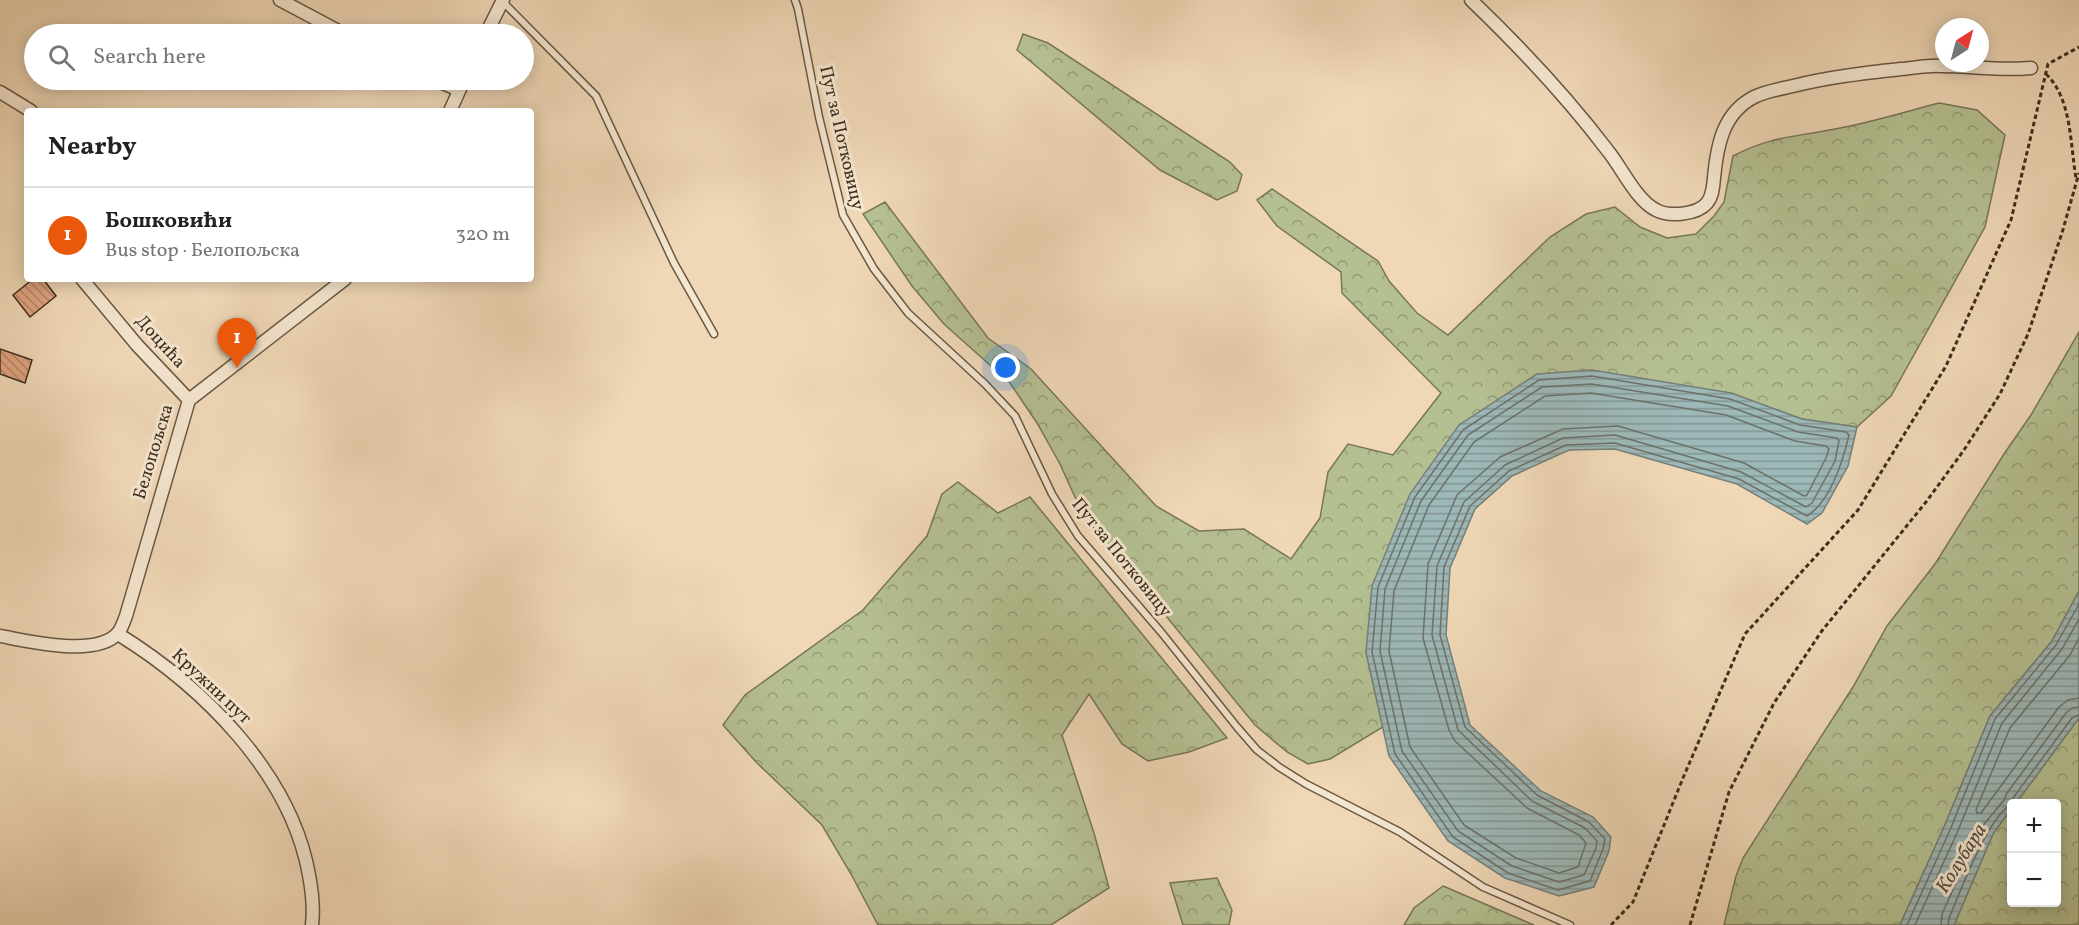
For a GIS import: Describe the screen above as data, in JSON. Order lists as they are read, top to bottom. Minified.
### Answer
{"streets":{"street":["Доцића","Белопољска","Кружни пут"],"lane":["Пут за Потковицу"]},"crossings":[["Доцића","Белопољска"],["Белопољска","Кружни пут"]],"water":["Колубара"],"north":"top right","page":{"search":"Search here","heading":"Nearby","list":[{"mark":"1","name":"Бошковићи","note":"Bus stop · Белопољска","value":"320 m"}],"pins":"1","map_buttons":["+","−"]}}
